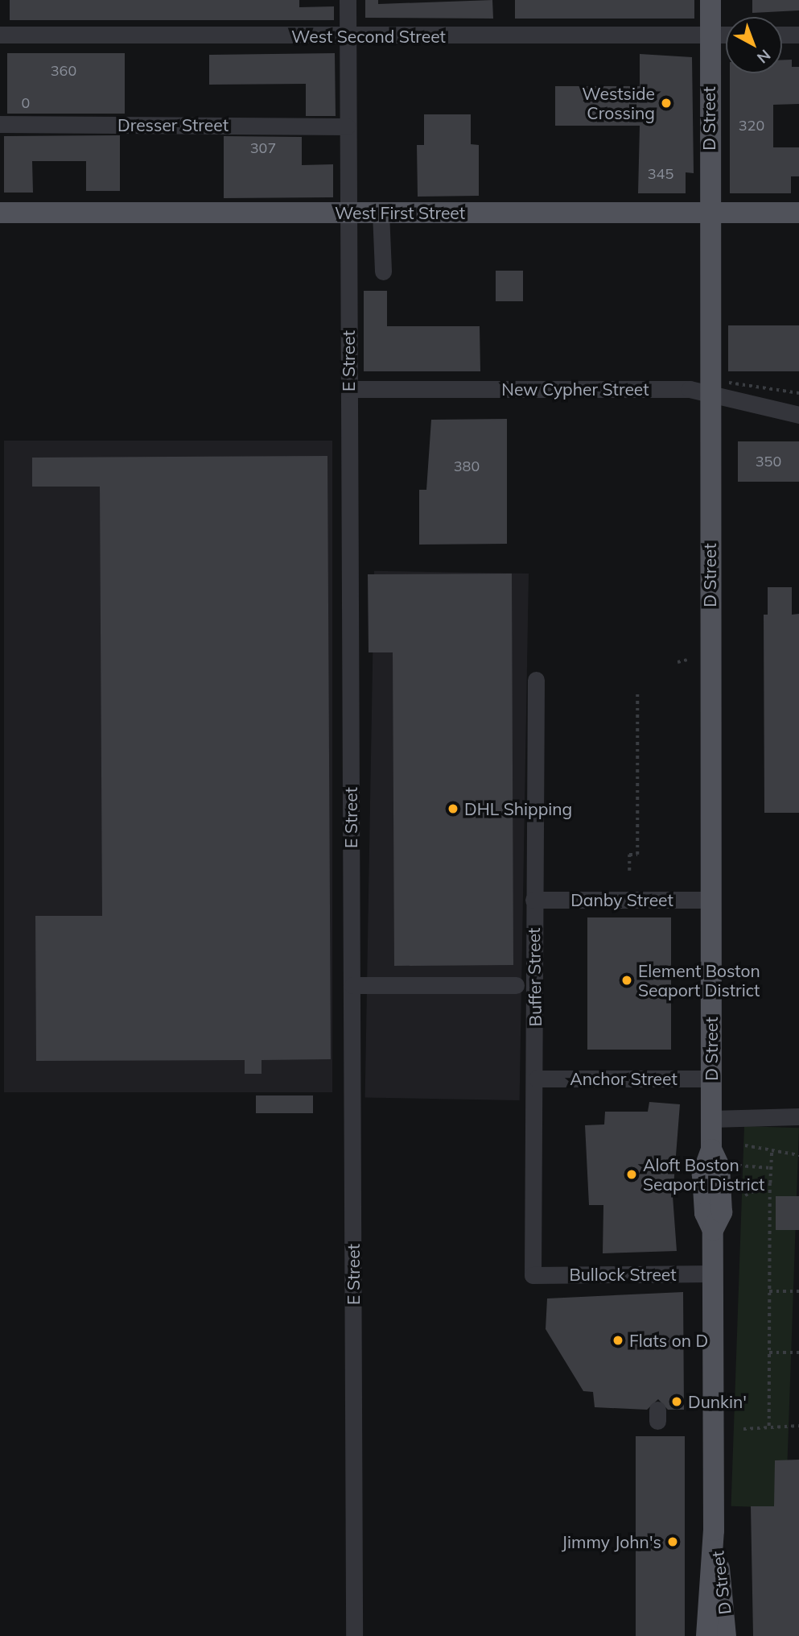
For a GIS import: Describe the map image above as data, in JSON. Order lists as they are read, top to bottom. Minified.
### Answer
{"streets":{"main road":["D Street","West First Street"],"street":["West Second Street","Dresser Street","E Street","New Cypher Street","Danby Street","Buffer Street","Anchor Street","Bullock Street"]},"crossings":[["West Second Street","D Street"],["West Second Street","E Street"],["D Street","West First Street"],["D Street","New Cypher Street"],["D Street","Danby Street"],["D Street","Anchor Street"],["D Street","Bullock Street"],["Dresser Street","E Street"],["West First Street","E Street"],["E Street","New Cypher Street"],["Danby Street","Buffer Street"],["Buffer Street","Anchor Street"],["Buffer Street","Bullock Street"]],"places":["Westside Crossing","DHL Shipping","Element Boston Seaport District","Aloft Boston Seaport District","Flats on D","Dunkin'","Jimmy John's"],"house_numbers":["360","0","320","307","345","350","380"],"north":"bottom right"}
